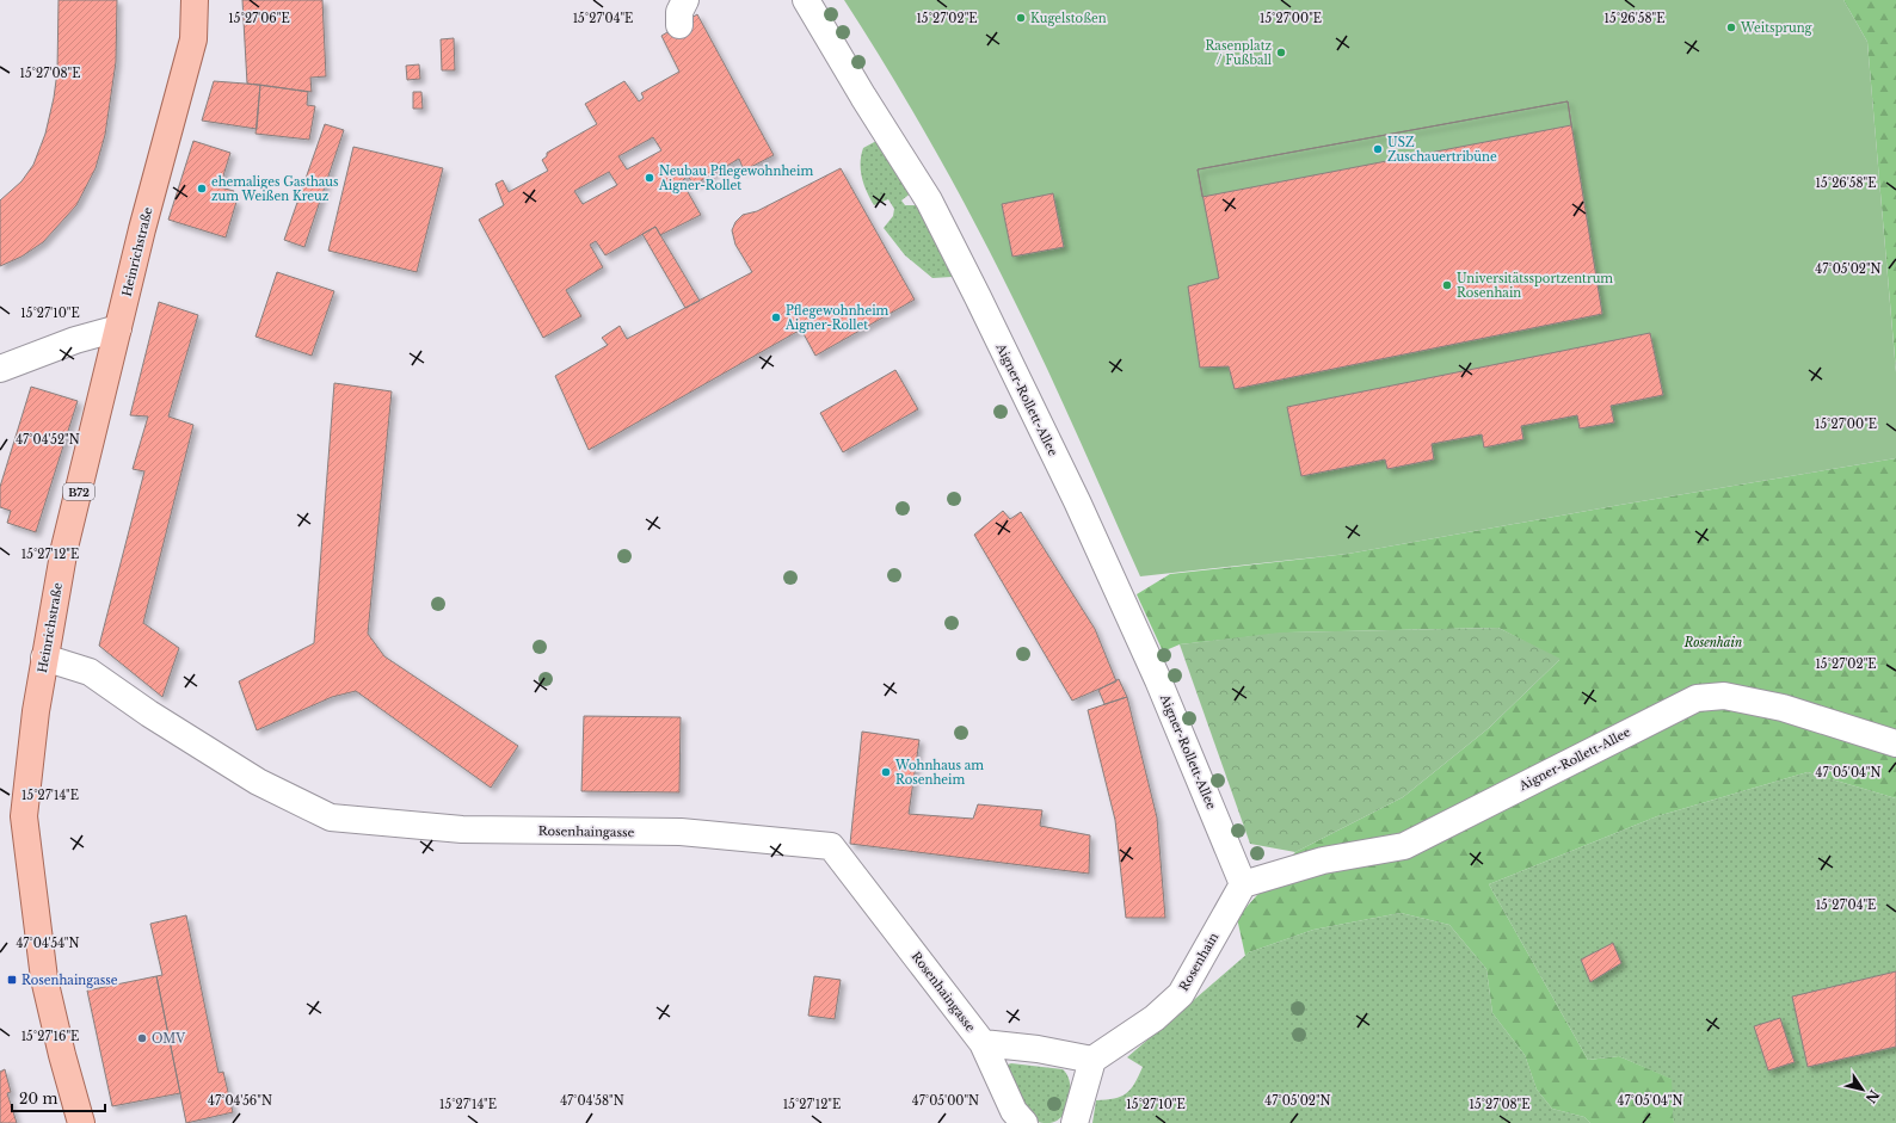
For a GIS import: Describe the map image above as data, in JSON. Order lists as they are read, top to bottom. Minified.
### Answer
{"streets":{"main road":["Heinrichstraße","B72"],"street":["Aigner-Rollett-Allee","Rosenhaingasse","Rosenhain"]},"crossings":[["Heinrichstraße","Rosenhaingasse"],["Aigner-Rollett-Allee","Rosenhain"]],"parks":["Rosenhain"],"places":{"other":["Kugelstoßen","Weitsprung","Rasenplatz / Fußball","USZ Zuschauertribüne","Neubau Pflegewohnheim Aigner-Rollet","ehemaliges Gasthaus zum Weißen Kreuz","Universitätssportzentrum Rosenhain","Pflegewohnheim Aigner-Rollet","Wohnhaus am Rosenheim","OMV"],"transit":["Rosenhaingasse"]},"scale_bar":"20 m","north":"bottom right","coordinates":["15°26'58\"E","15°27'06\"E","15°27'04\"E","15°27'02\"E","15°27'00\"E","15°27'08\"E","47°05'02\"N","15°27'10\"E","47°04'52\"N","15°27'12\"E","47°05'04\"N","15°27'14\"E","47°04'54\"N","15°27'16\"E","47°04'56\"N","47°04'58\"N","47°05'00\"N"]}
